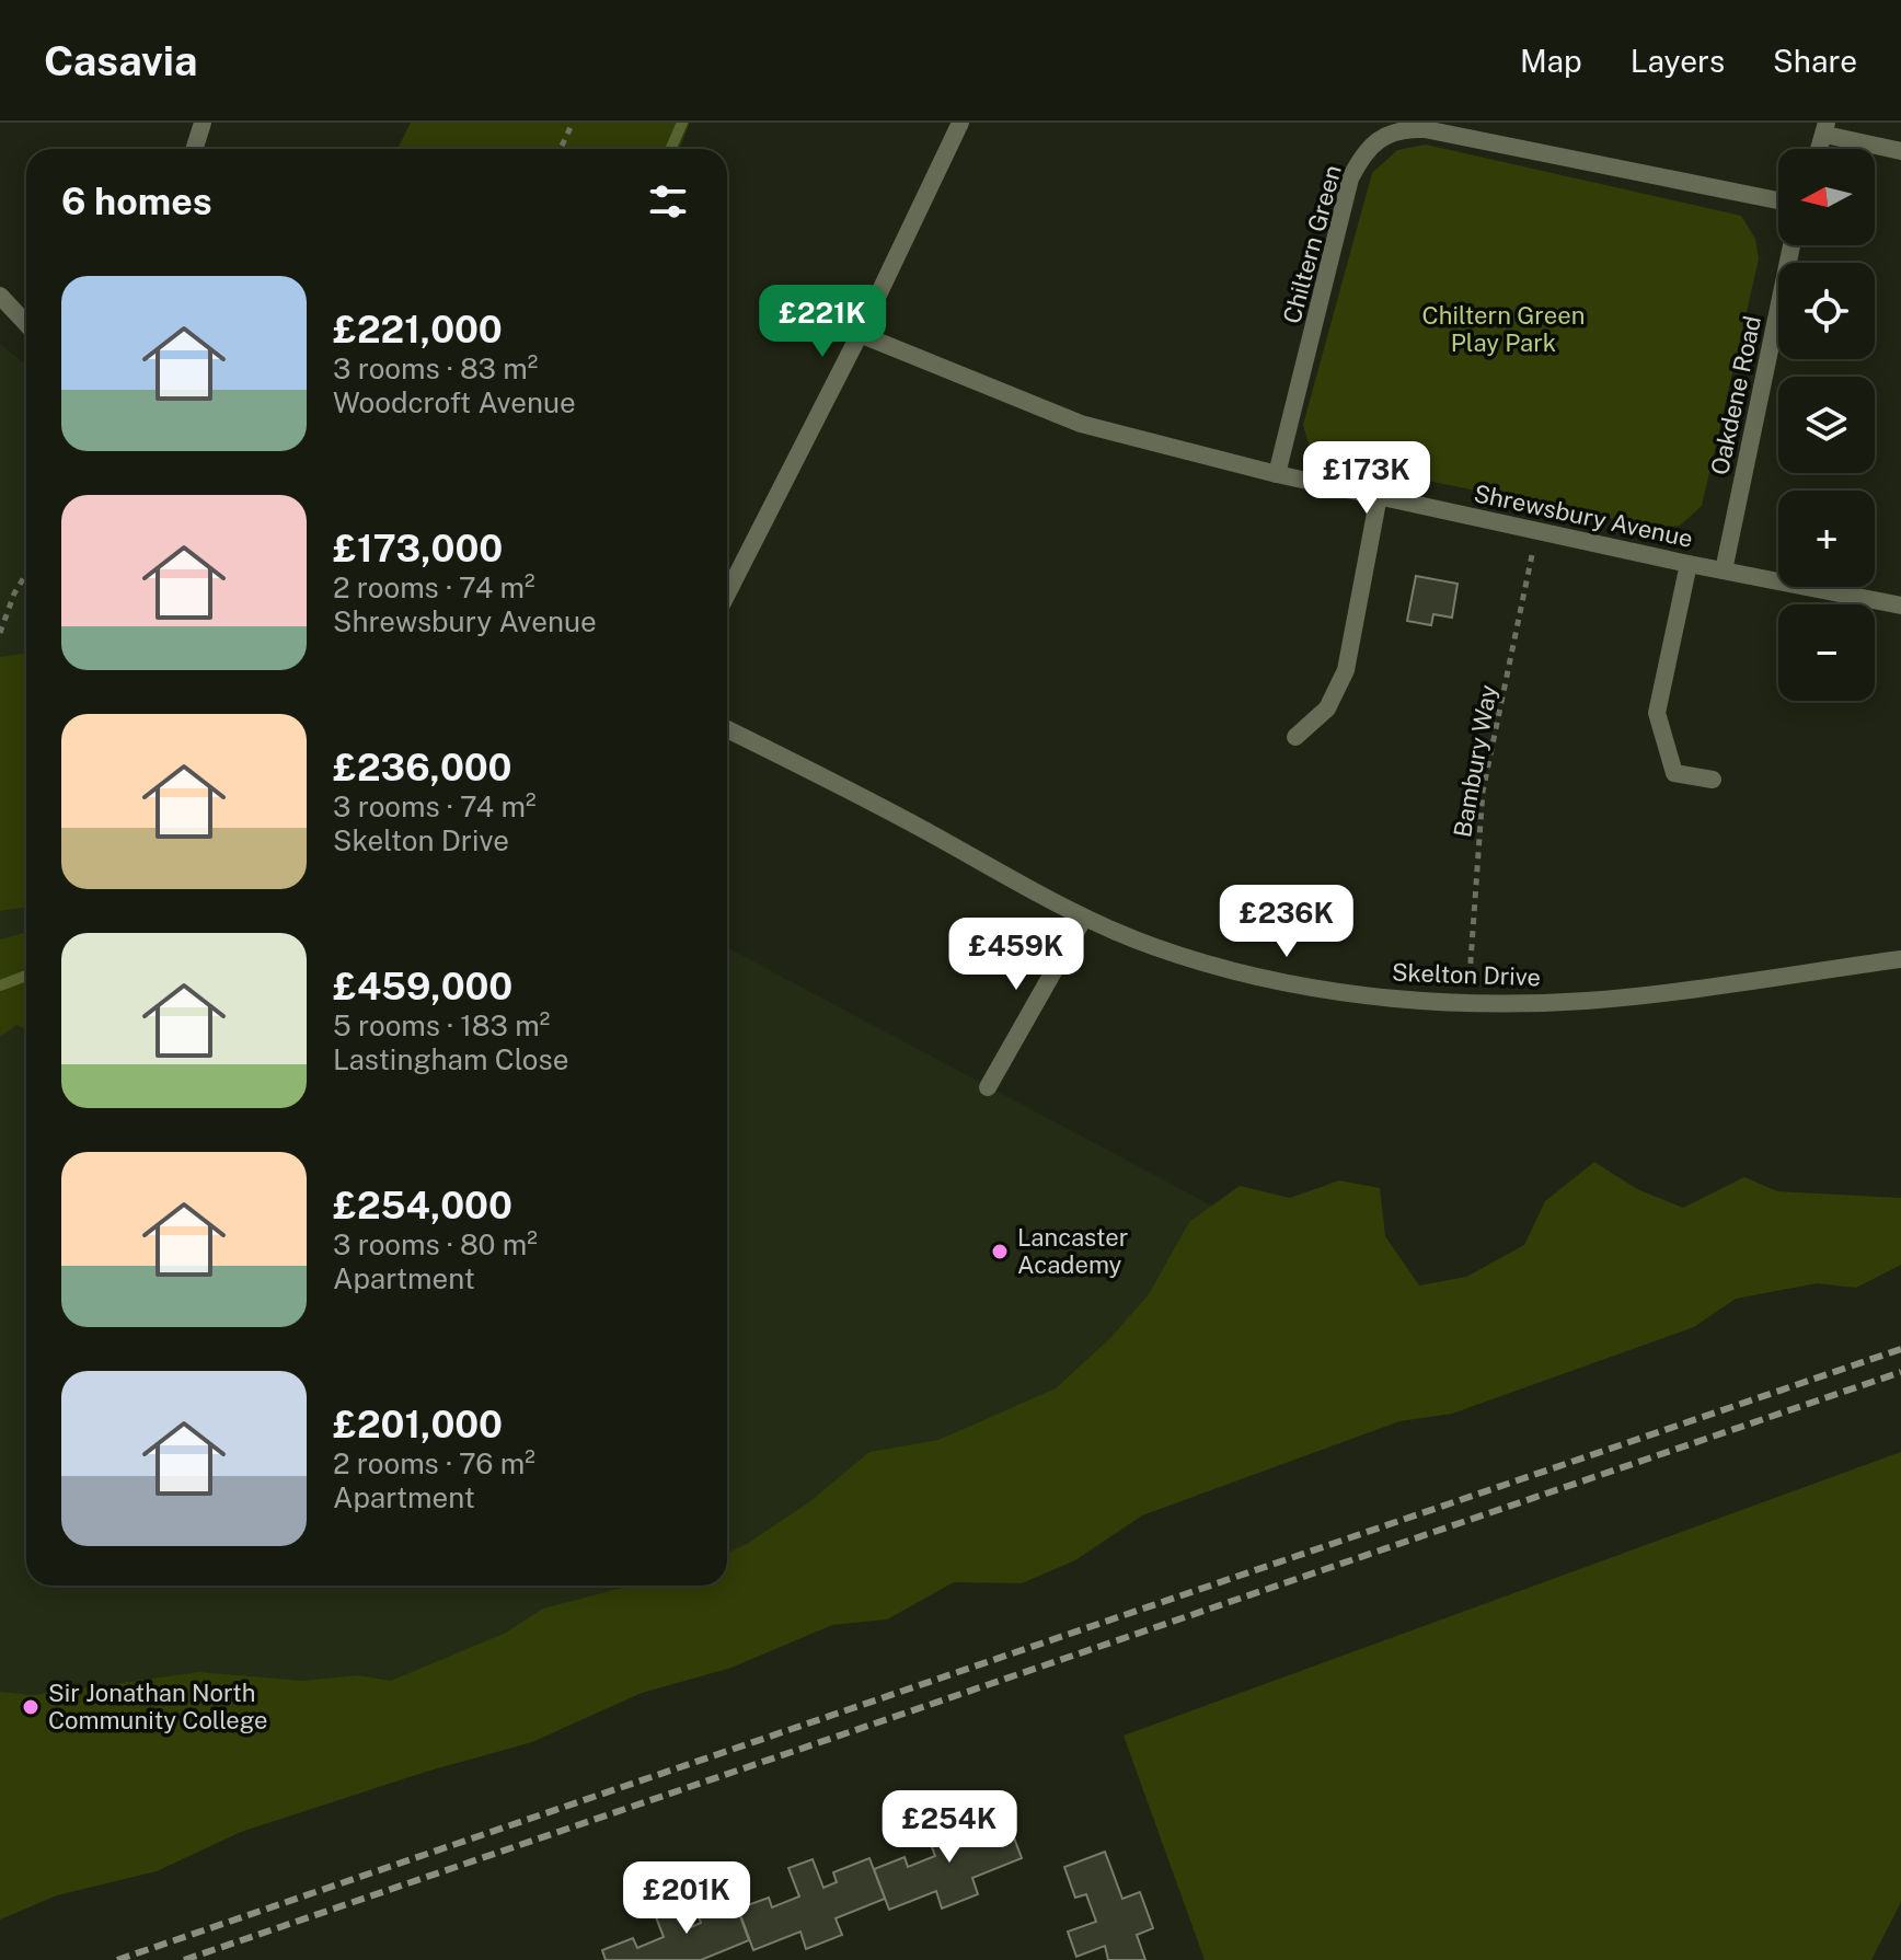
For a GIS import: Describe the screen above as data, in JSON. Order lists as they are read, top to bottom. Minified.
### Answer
{"streets":{"street":["Chiltern Green","Oakdene Road","Shrewsbury Avenue","Skelton Drive"],"path":["Bambury Way"]},"crossings":[["Chiltern Green","Shrewsbury Avenue"],["Oakdene Road","Shrewsbury Avenue"],["Shrewsbury Avenue","Bambury Way"],["Bambury Way","Skelton Drive"]],"parks":["Chiltern Green Play Park"],"places":["Lancaster Academy","Sir Jonathan North Community College"],"north":"left","page":{"header":"Casavia","nav":["Map","Layers","Share"],"map_buttons":["+","−"],"heading":"6 homes","list":[{"name":"£221,000","note":"3 rooms · 83 m² · Woodcroft Avenue"},{"name":"£173,000","note":"2 rooms · 74 m² · Shrewsbury Avenue"},{"name":"£236,000","note":"3 rooms · 74 m² · Skelton Drive"},{"name":"£459,000","note":"5 rooms · 183 m² · Lastingham Close"},{"name":"£254,000","note":"3 rooms · 80 m² · Apartment"},{"name":"£201,000","note":"2 rooms · 76 m² · Apartment"}],"price":["£221K","£173K","£236K","£459K","£254K","£201K"]}}
